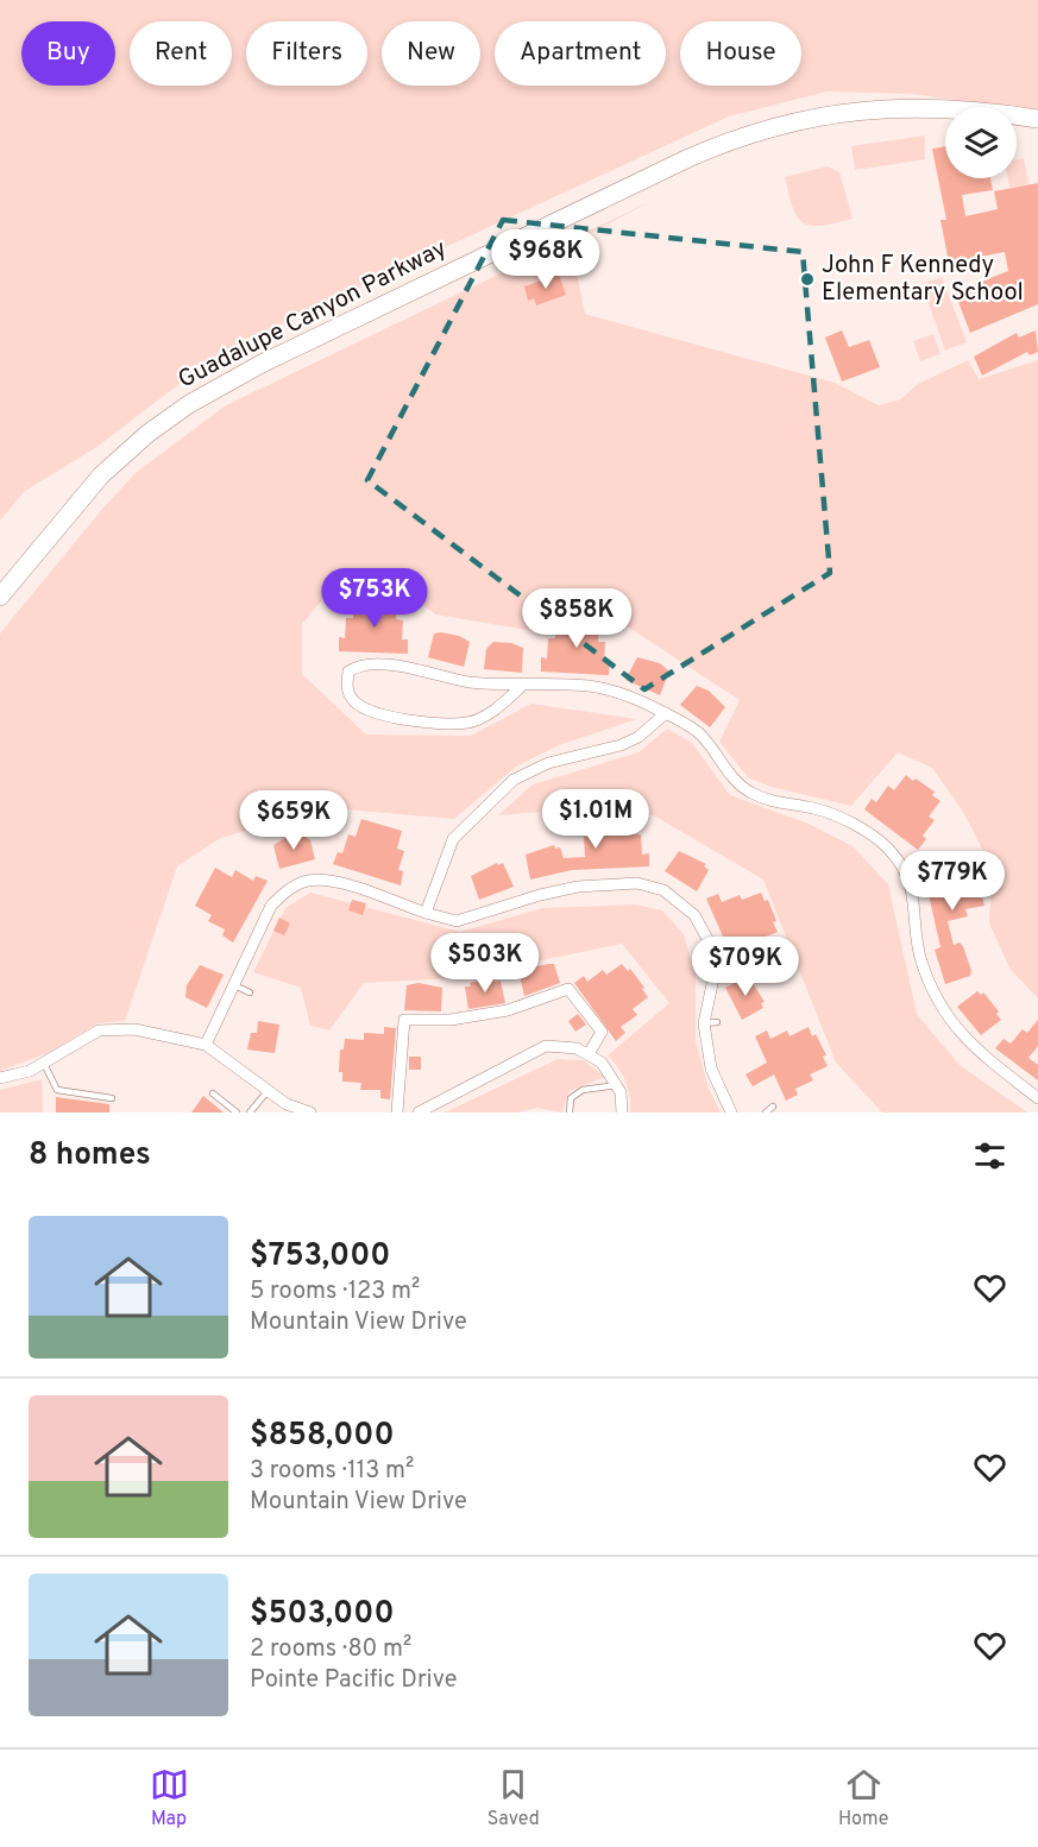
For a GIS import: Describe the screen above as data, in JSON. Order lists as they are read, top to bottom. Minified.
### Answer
{"streets":{"main road":["Guadalupe Canyon Parkway"]},"places":["John F Kennedy Elementary School"],"page":{"chip":["Buy","Rent","Filters","New","Apartment","House"],"price":["$968K","$753K","$858K","$1.01M","$659K","$779K","$503K","$709K"],"heading":"8 homes","list":[{"name":"$753,000","note":"5 rooms · 123 m² · Mountain View Drive"},{"name":"$858,000","note":"3 rooms · 113 m² · Mountain View Drive"},{"name":"$503,000","note":"2 rooms · 80 m² · Pointe Pacific Drive"}],"tabs":["Map","Saved","Home"]}}
